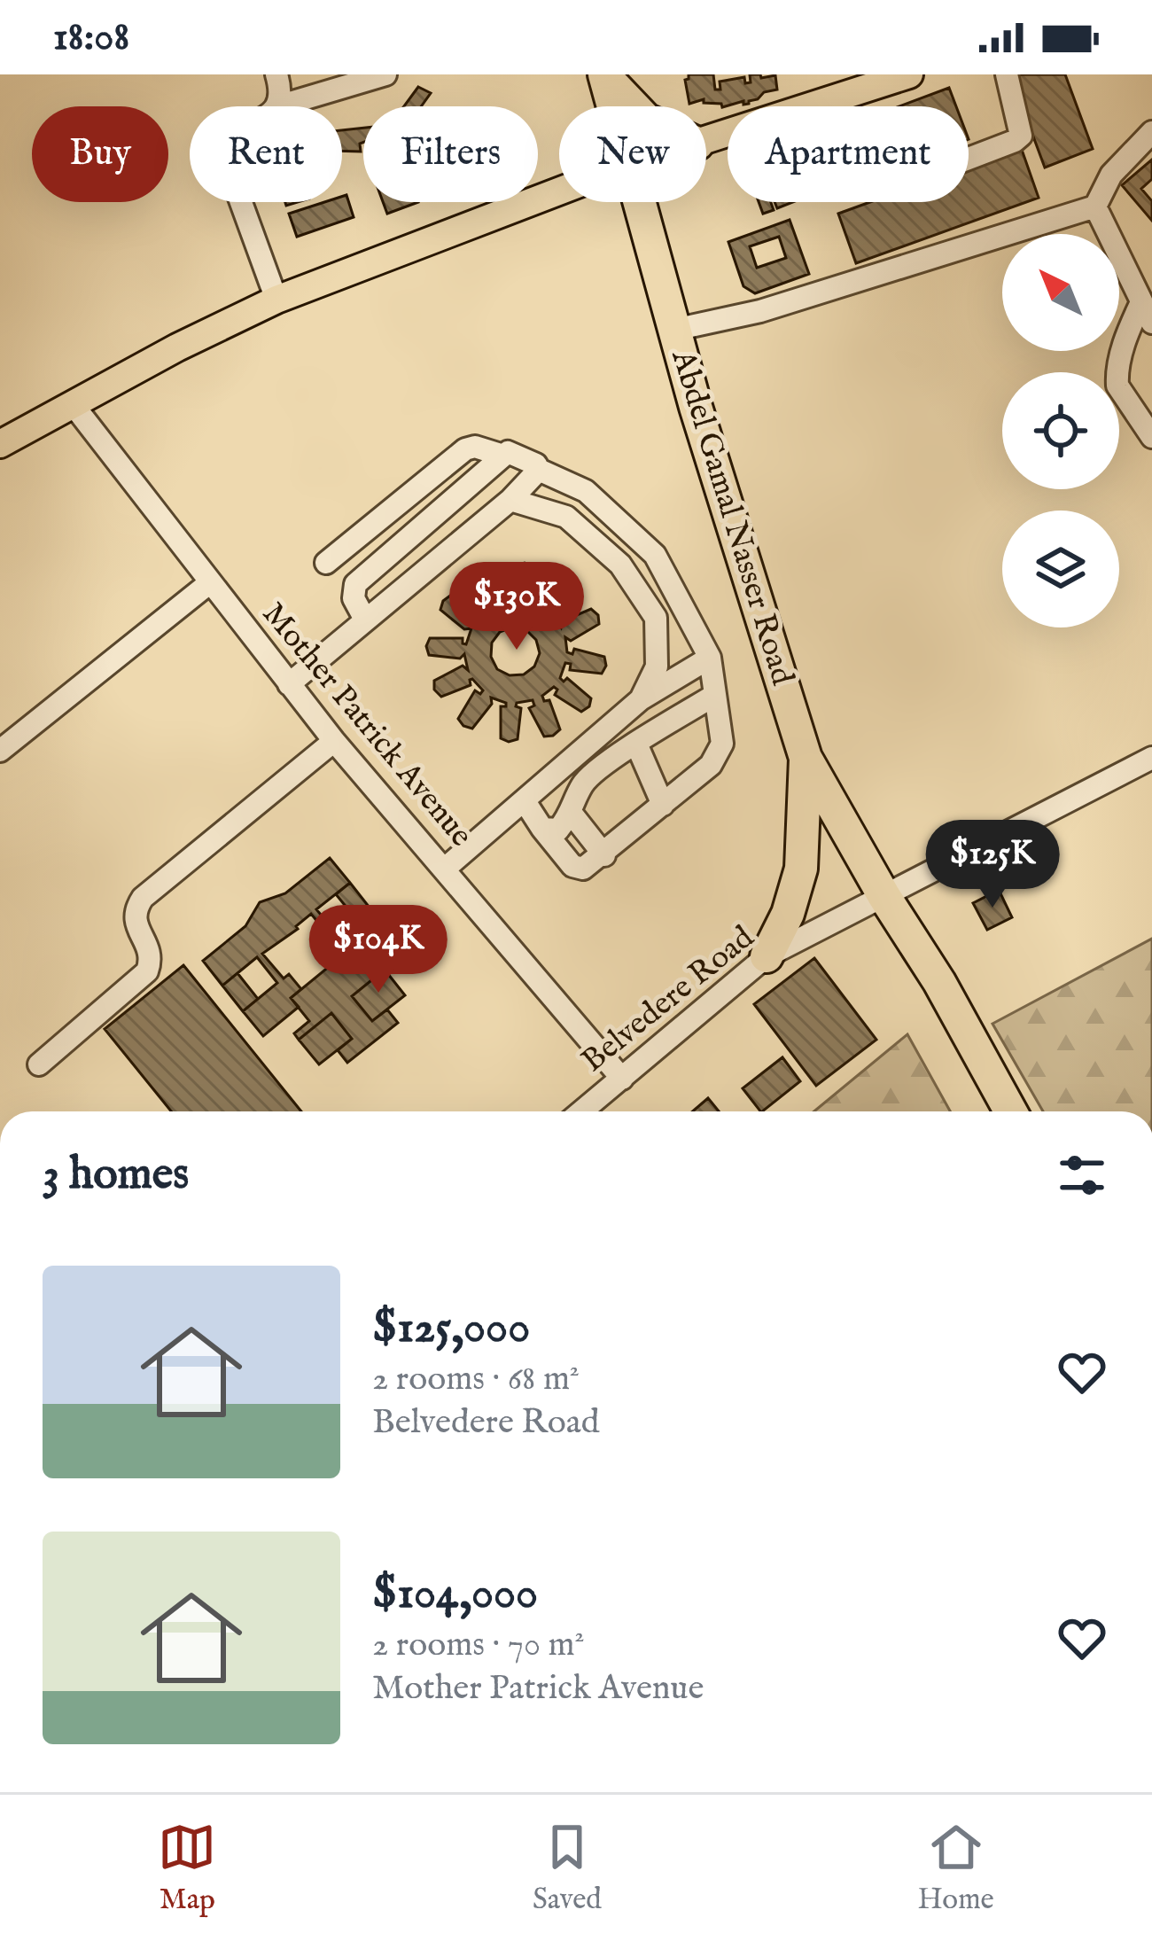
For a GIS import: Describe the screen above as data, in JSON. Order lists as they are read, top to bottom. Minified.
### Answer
{"streets":{"highway":["Abdel Gamal Nasser Road"],"street":["Mother Patrick Avenue","Belvedere Road"]},"crossings":[["Abdel Gamal Nasser Road","Belvedere Road"],["Mother Patrick Avenue","Belvedere Road"]],"north":"top left","page":{"status":"18:08","chip":["Buy","Rent","Filters","New","Apartment"],"price":["$130K","$125K","$104K"],"heading":"3 homes","list":[{"name":"$125,000","note":"2 rooms · 68 m² · Belvedere Road"},{"name":"$104,000","note":"2 rooms · 70 m² · Mother Patrick Avenue"}],"tabs":["Map","Saved","Home"]}}
